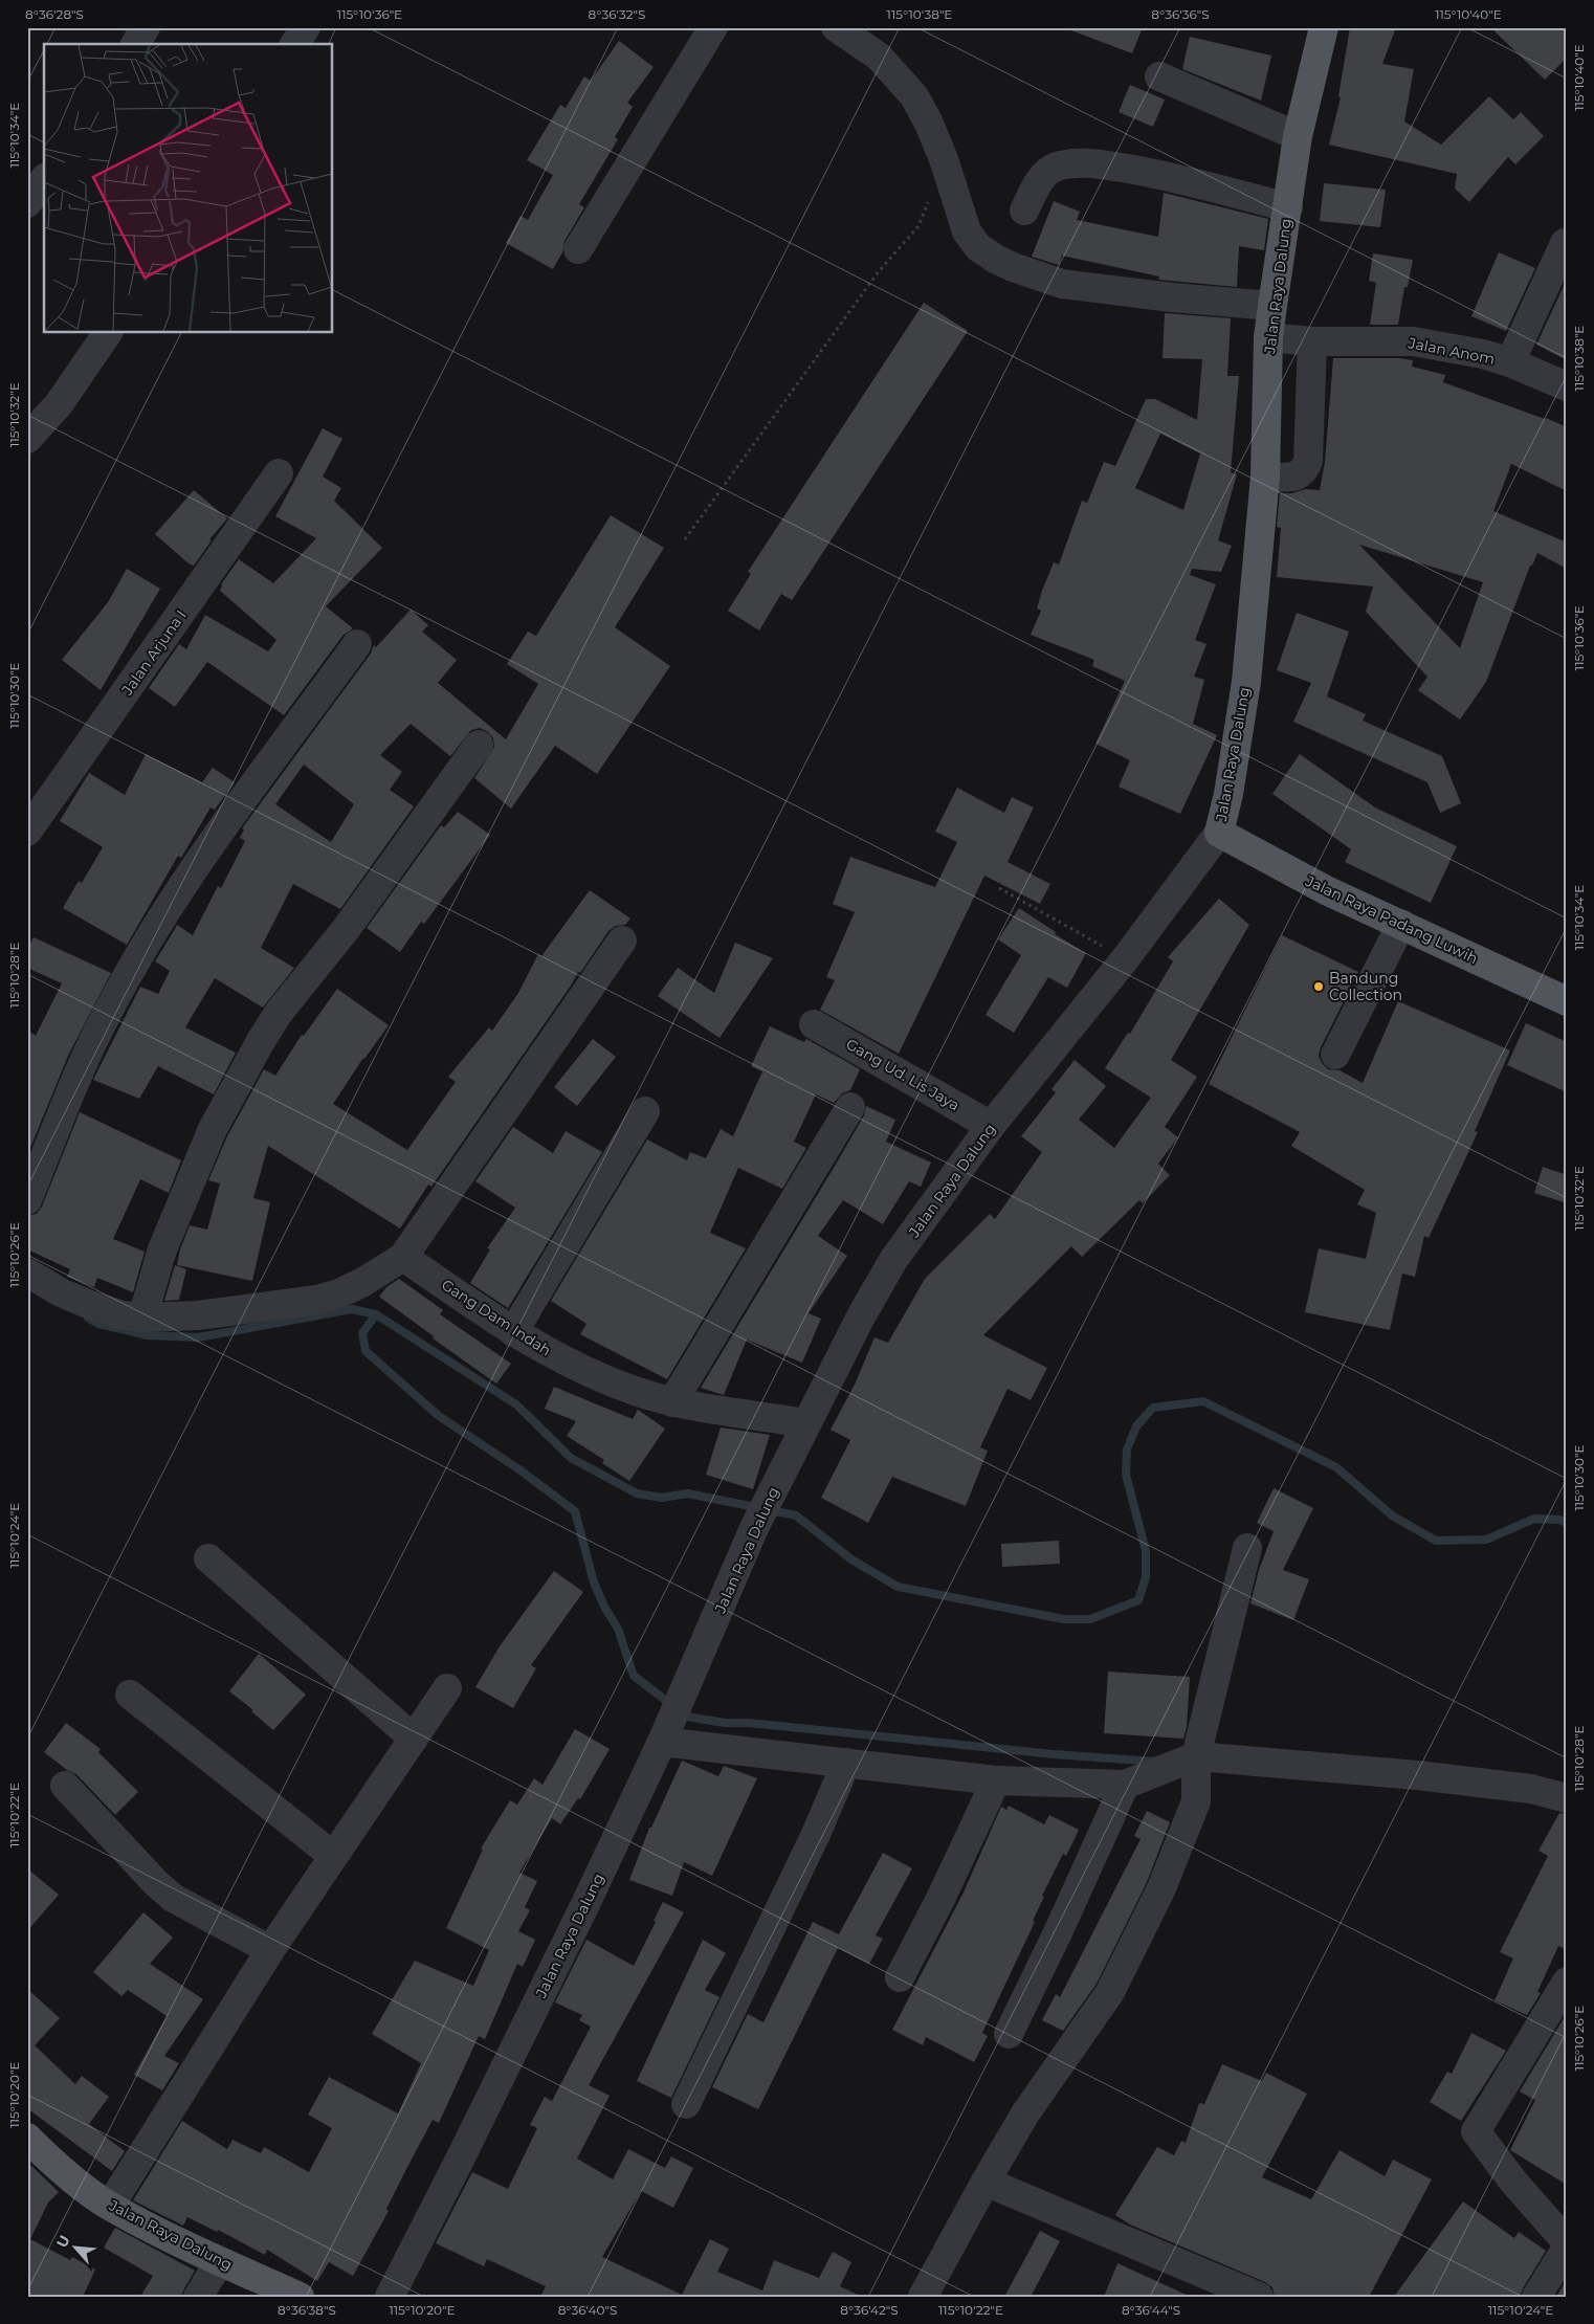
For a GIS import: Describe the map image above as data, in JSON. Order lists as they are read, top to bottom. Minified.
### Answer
{"streets":{"main road":["Jalan Raya Dalung","Jalan Raya Padang Luwih"],"street":["Jalan Anom","Jalan Arjuna I","Gang Ud. Lis Jaya","Gang Dam Indah"]},"crossings":[["Jalan Raya Dalung","Jalan Anom"],["Jalan Raya Dalung","Jalan Raya Padang Luwih"],["Jalan Raya Dalung","Gang Ud. Lis Jaya"],["Jalan Raya Dalung","Gang Dam Indah"]],"places":["Bandung Collection"],"north":"top left","coordinates":["8°36'28\"S","115°10'36\"E","8°36'32\"S","115°10'38\"E","8°36'36\"S","115°10'40\"E","115°10'34\"E","115°10'32\"E","115°10'30\"E","115°10'28\"E","115°10'26\"E","115°10'24\"E","115°10'22\"E","115°10'20\"E","8°36'38\"S","8°36'40\"S","8°36'42\"S","8°36'44\"S"]}
